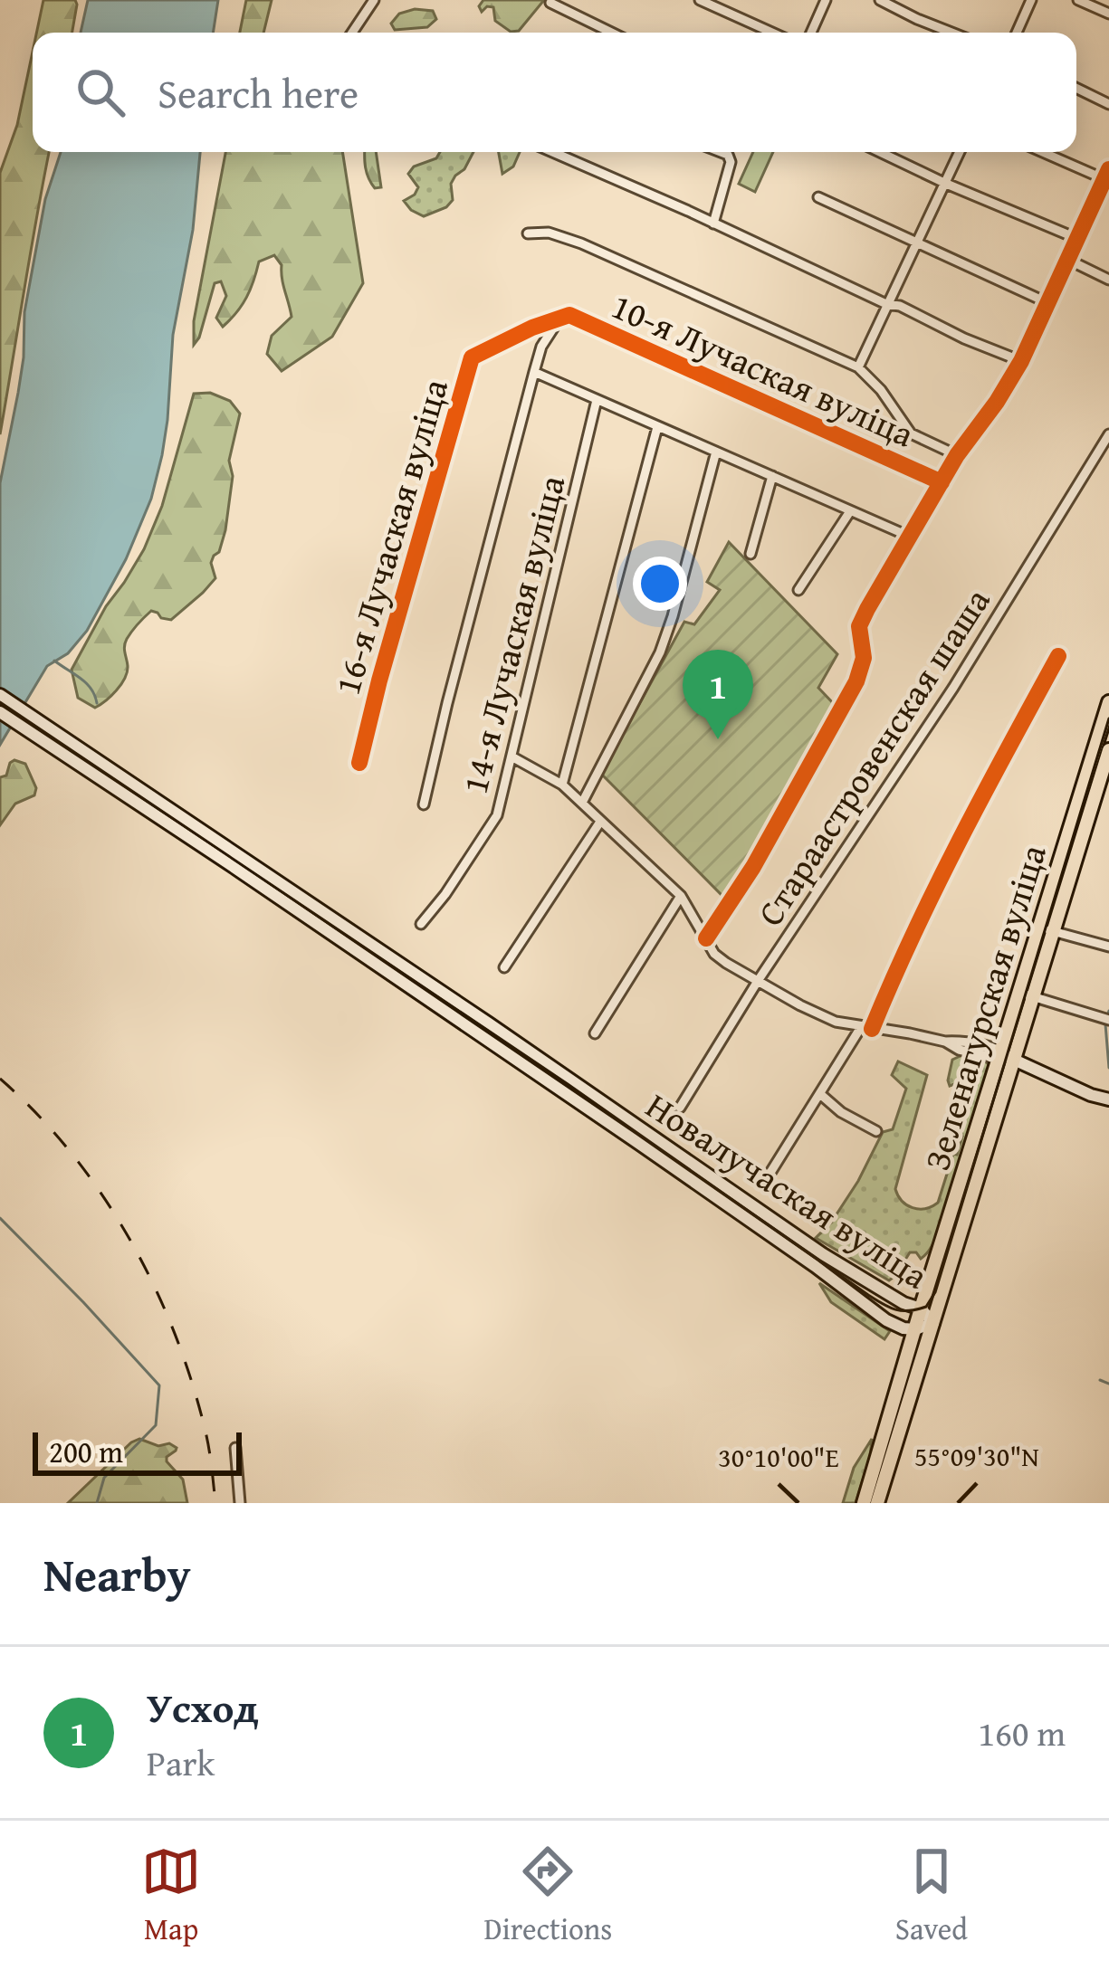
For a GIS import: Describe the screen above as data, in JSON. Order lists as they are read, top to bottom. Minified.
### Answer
{"streets":{"main road":["Зеленагурская вуліца","Новалучаская вуліца"],"street":["10-я Лучаская вуліца","16-я Лучаская вуліца","14-я Лучаская вуліца","Стараастровенская шаша"]},"crossings":[["10-я Лучаская вуліца","16-я Лучаская вуліца"],["Зеленагурская вуліца","Новалучаская вуліца"]],"scale_bar":"200 m","page":{"search":"Search here","pins":"1","scale":"200 m","heading":"Nearby","list":[{"mark":"1","name":"Усход","note":"Park","value":"160 m"}],"nav":["Map","Directions","Saved"]},"coordinates":["55°09'30\"N","30°10'00\"E"]}
